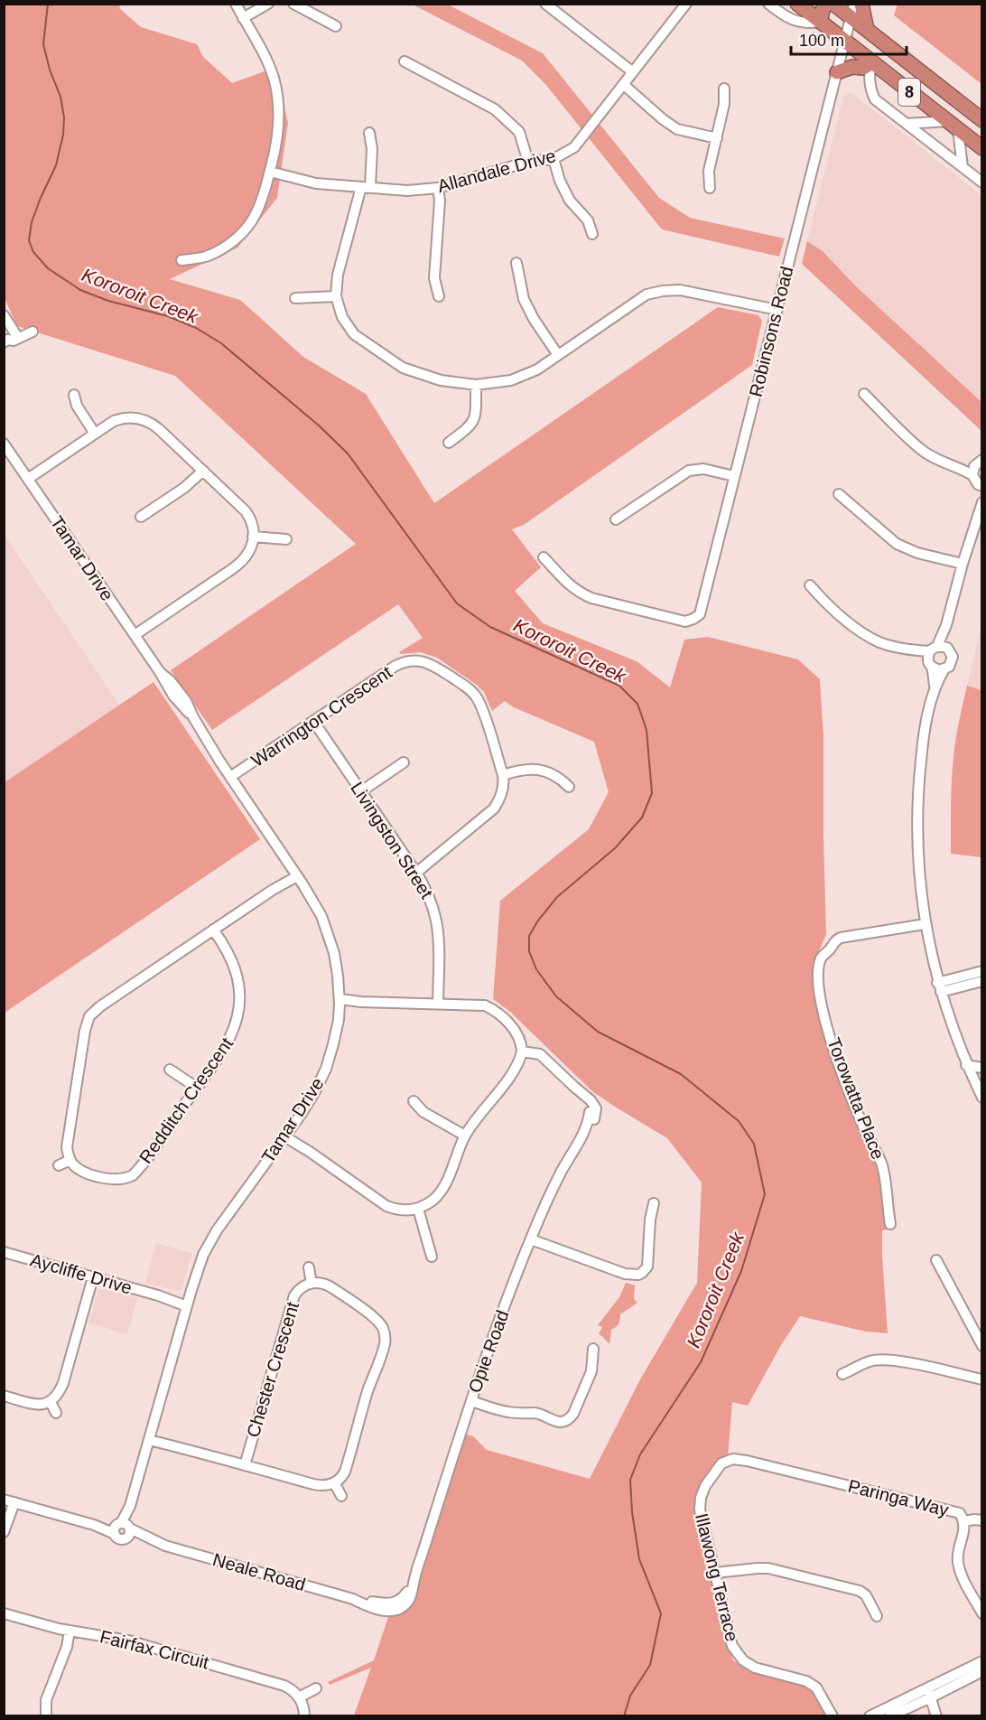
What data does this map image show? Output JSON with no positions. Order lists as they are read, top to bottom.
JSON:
{
  "streets": {
    "highway": ["8"],
    "street": [
      "Allandale Drive",
      "Robinsons Road",
      "Tamar Drive",
      "Warrington Crescent",
      "Livingston Street",
      "Torowatta Place",
      "Redditch Crescent",
      "Aycliffe Drive",
      "Opie Road",
      "Chester Crescent",
      "Paringa Way",
      "Neale Road",
      "Illawong Terrace",
      "Fairfax Circuit"
    ]
  },
  "crossings": [
    ["8", "Robinsons Road"],
    ["Tamar Drive", "Warrington Crescent"],
    ["Tamar Drive", "Aycliffe Drive"],
    ["Tamar Drive", "Neale Road"],
    ["Warrington Crescent", "Livingston Street"],
    ["Opie Road", "Neale Road"],
    ["Paringa Way", "Illawong Terrace"]
  ],
  "water": ["Kororoit Creek"],
  "scale_bar": "100 m"
}
